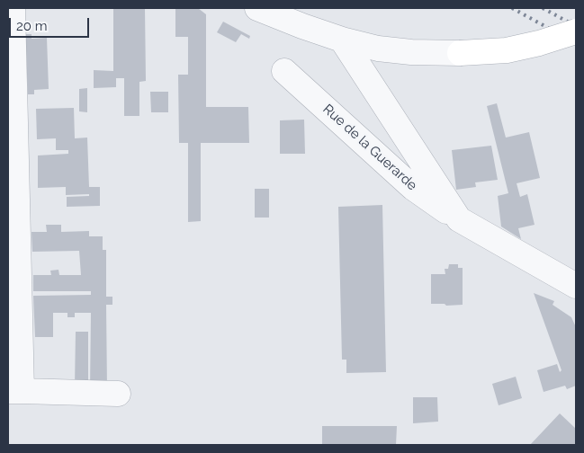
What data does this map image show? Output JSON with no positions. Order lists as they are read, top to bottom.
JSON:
{
  "streets": {
    "street": ["Rue de la Guerarde"]
  },
  "scale_bar": "20 m"
}
